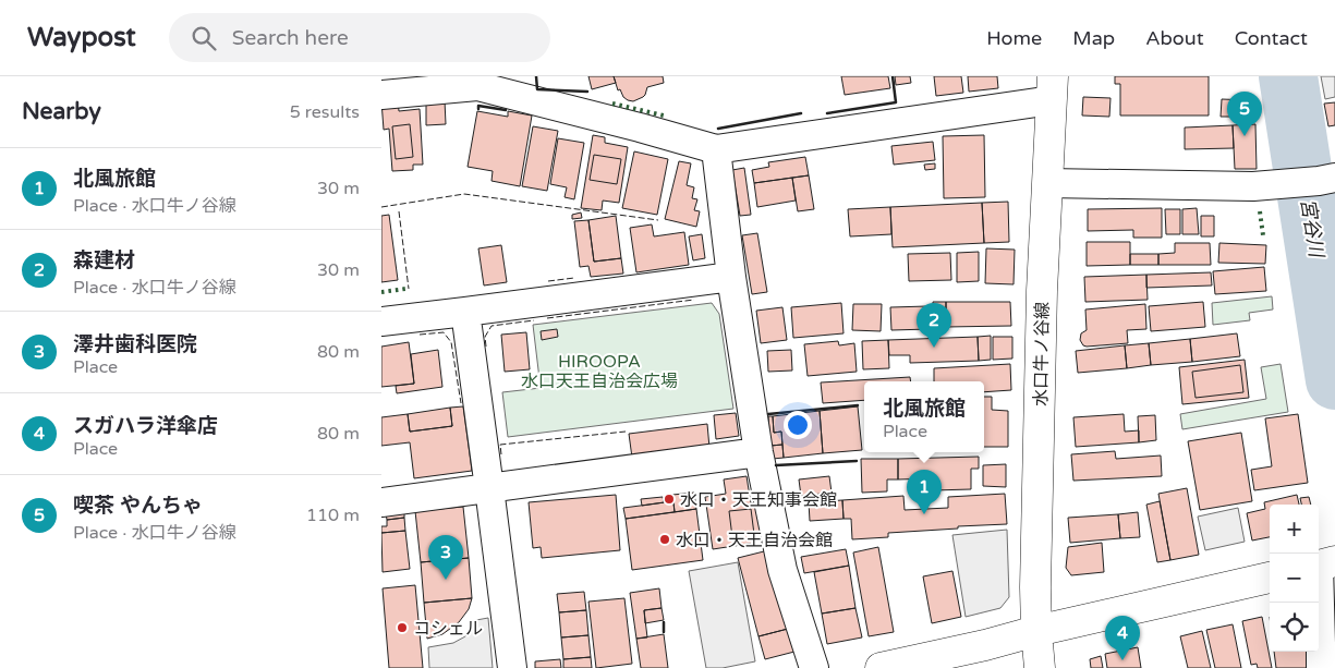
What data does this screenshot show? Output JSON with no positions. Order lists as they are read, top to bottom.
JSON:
{
  "streets": {
    "main road": ["水口牛ノ谷線"]
  },
  "water": ["宮谷川"],
  "parks": ["HIROOPA 水口天王自治会広場"],
  "places": ["水口・天王知事会館", "水口・天王自治会館", "コシェル"],
  "page": {
    "header": "Waypost",
    "search": "Search here",
    "nav": [
      "Home",
      "Map",
      "About",
      "Contact"
    ],
    "heading": ["Nearby", "5 results"],
    "pins": [
      "5",
      "2",
      "1",
      "3",
      "4"
    ],
    "list": [
      {
        "mark": "1",
        "name": "北風旅館",
        "note": "Place · 水口牛ノ谷線",
        "value": "30 m"
      },
      {
        "mark": "2",
        "name": "森建材",
        "note": "Place · 水口牛ノ谷線",
        "value": "30 m"
      },
      {
        "mark": "3",
        "name": "澤井歯科医院",
        "note": "Place",
        "value": "80 m"
      },
      {
        "mark": "4",
        "name": "スガハラ洋傘店",
        "note": "Place",
        "value": "80 m"
      },
      {
        "mark": "5",
        "name": "喫茶 やんちゃ",
        "note": "Place · 水口牛ノ谷線",
        "value": "110 m"
      }
    ],
    "popup": ["北風旅館", "Place"],
    "map_buttons": ["+", "−"]
  }
}
